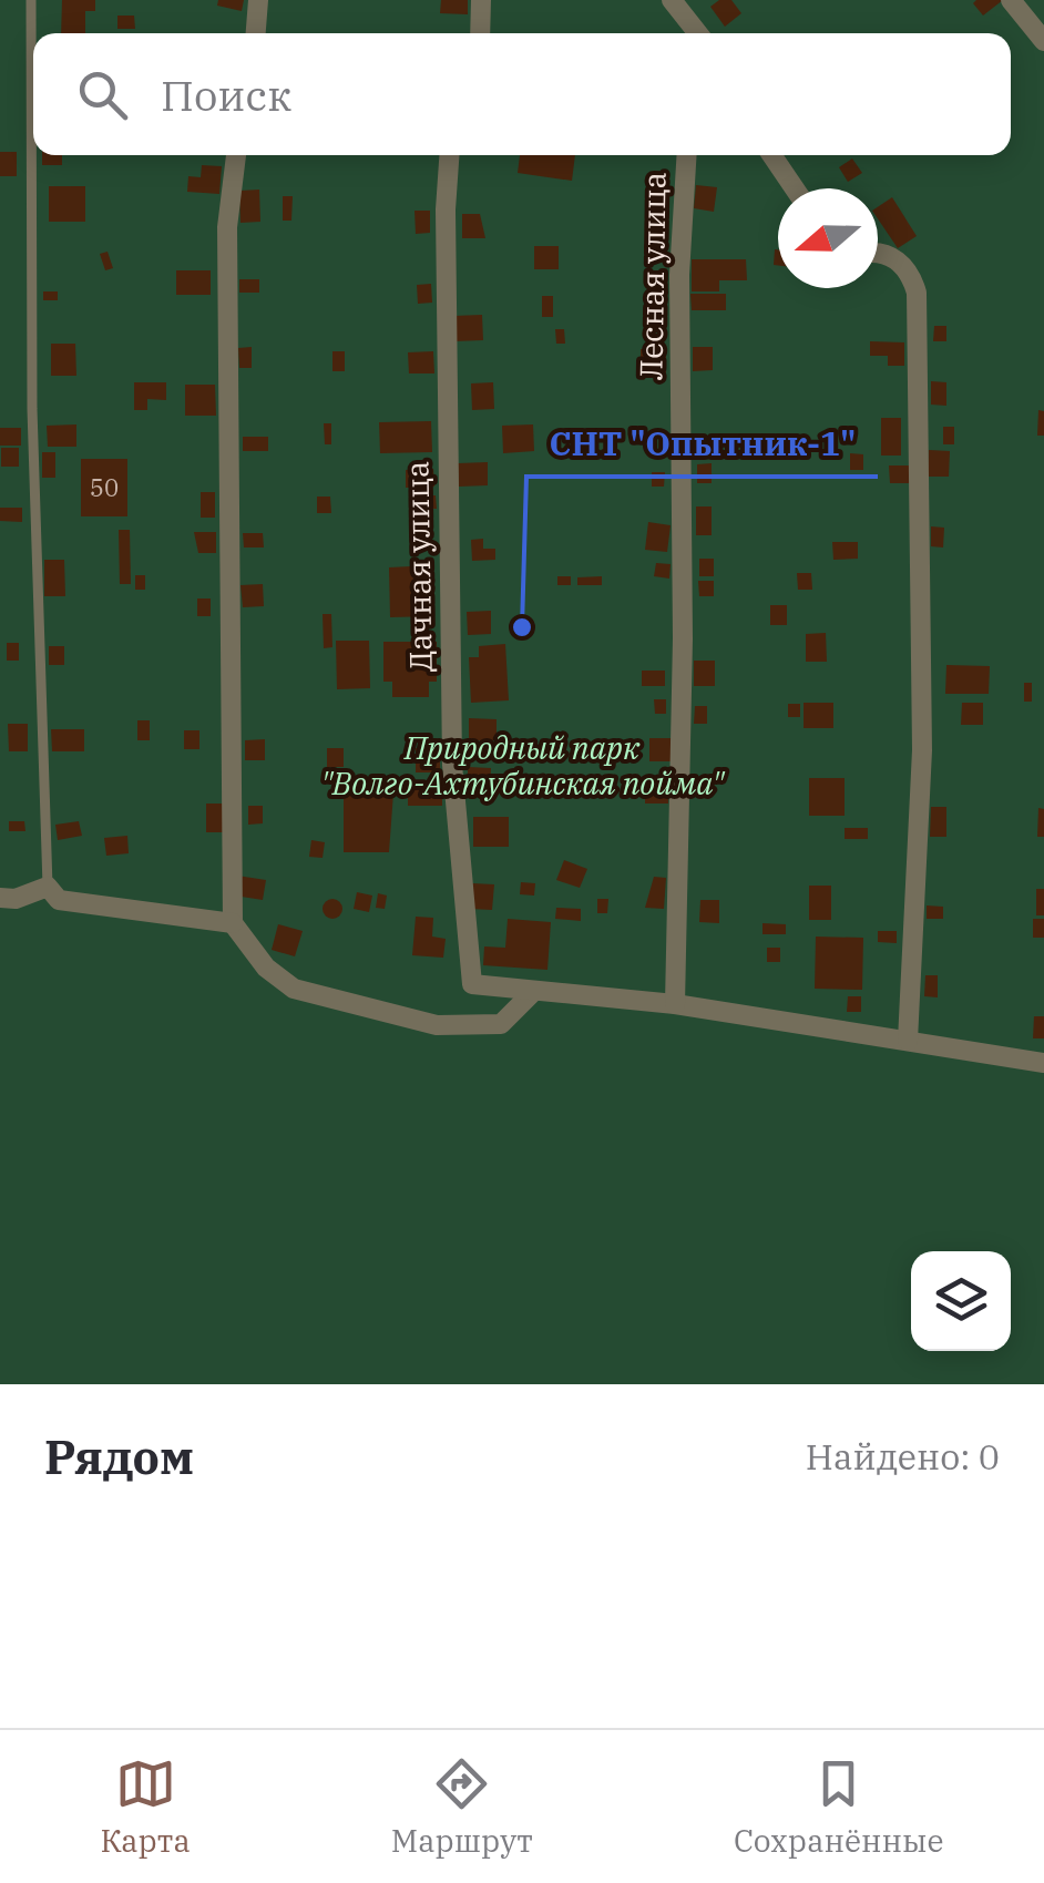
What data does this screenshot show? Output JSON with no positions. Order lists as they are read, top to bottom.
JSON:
{
  "streets": {
    "street": ["Лесная улица", "Дачная улица"]
  },
  "parks": ["Природный парк \"Волго-Ахтубинская пойма\""],
  "places": ["СНТ \"Опытник-1\""],
  "house_numbers": ["50"],
  "north": "left",
  "page": {
    "search": "Поиск",
    "heading": ["Рядом", "Найдено: 0"],
    "nav": ["Карта", "Маршрут", "Сохранённые"]
  }
}
